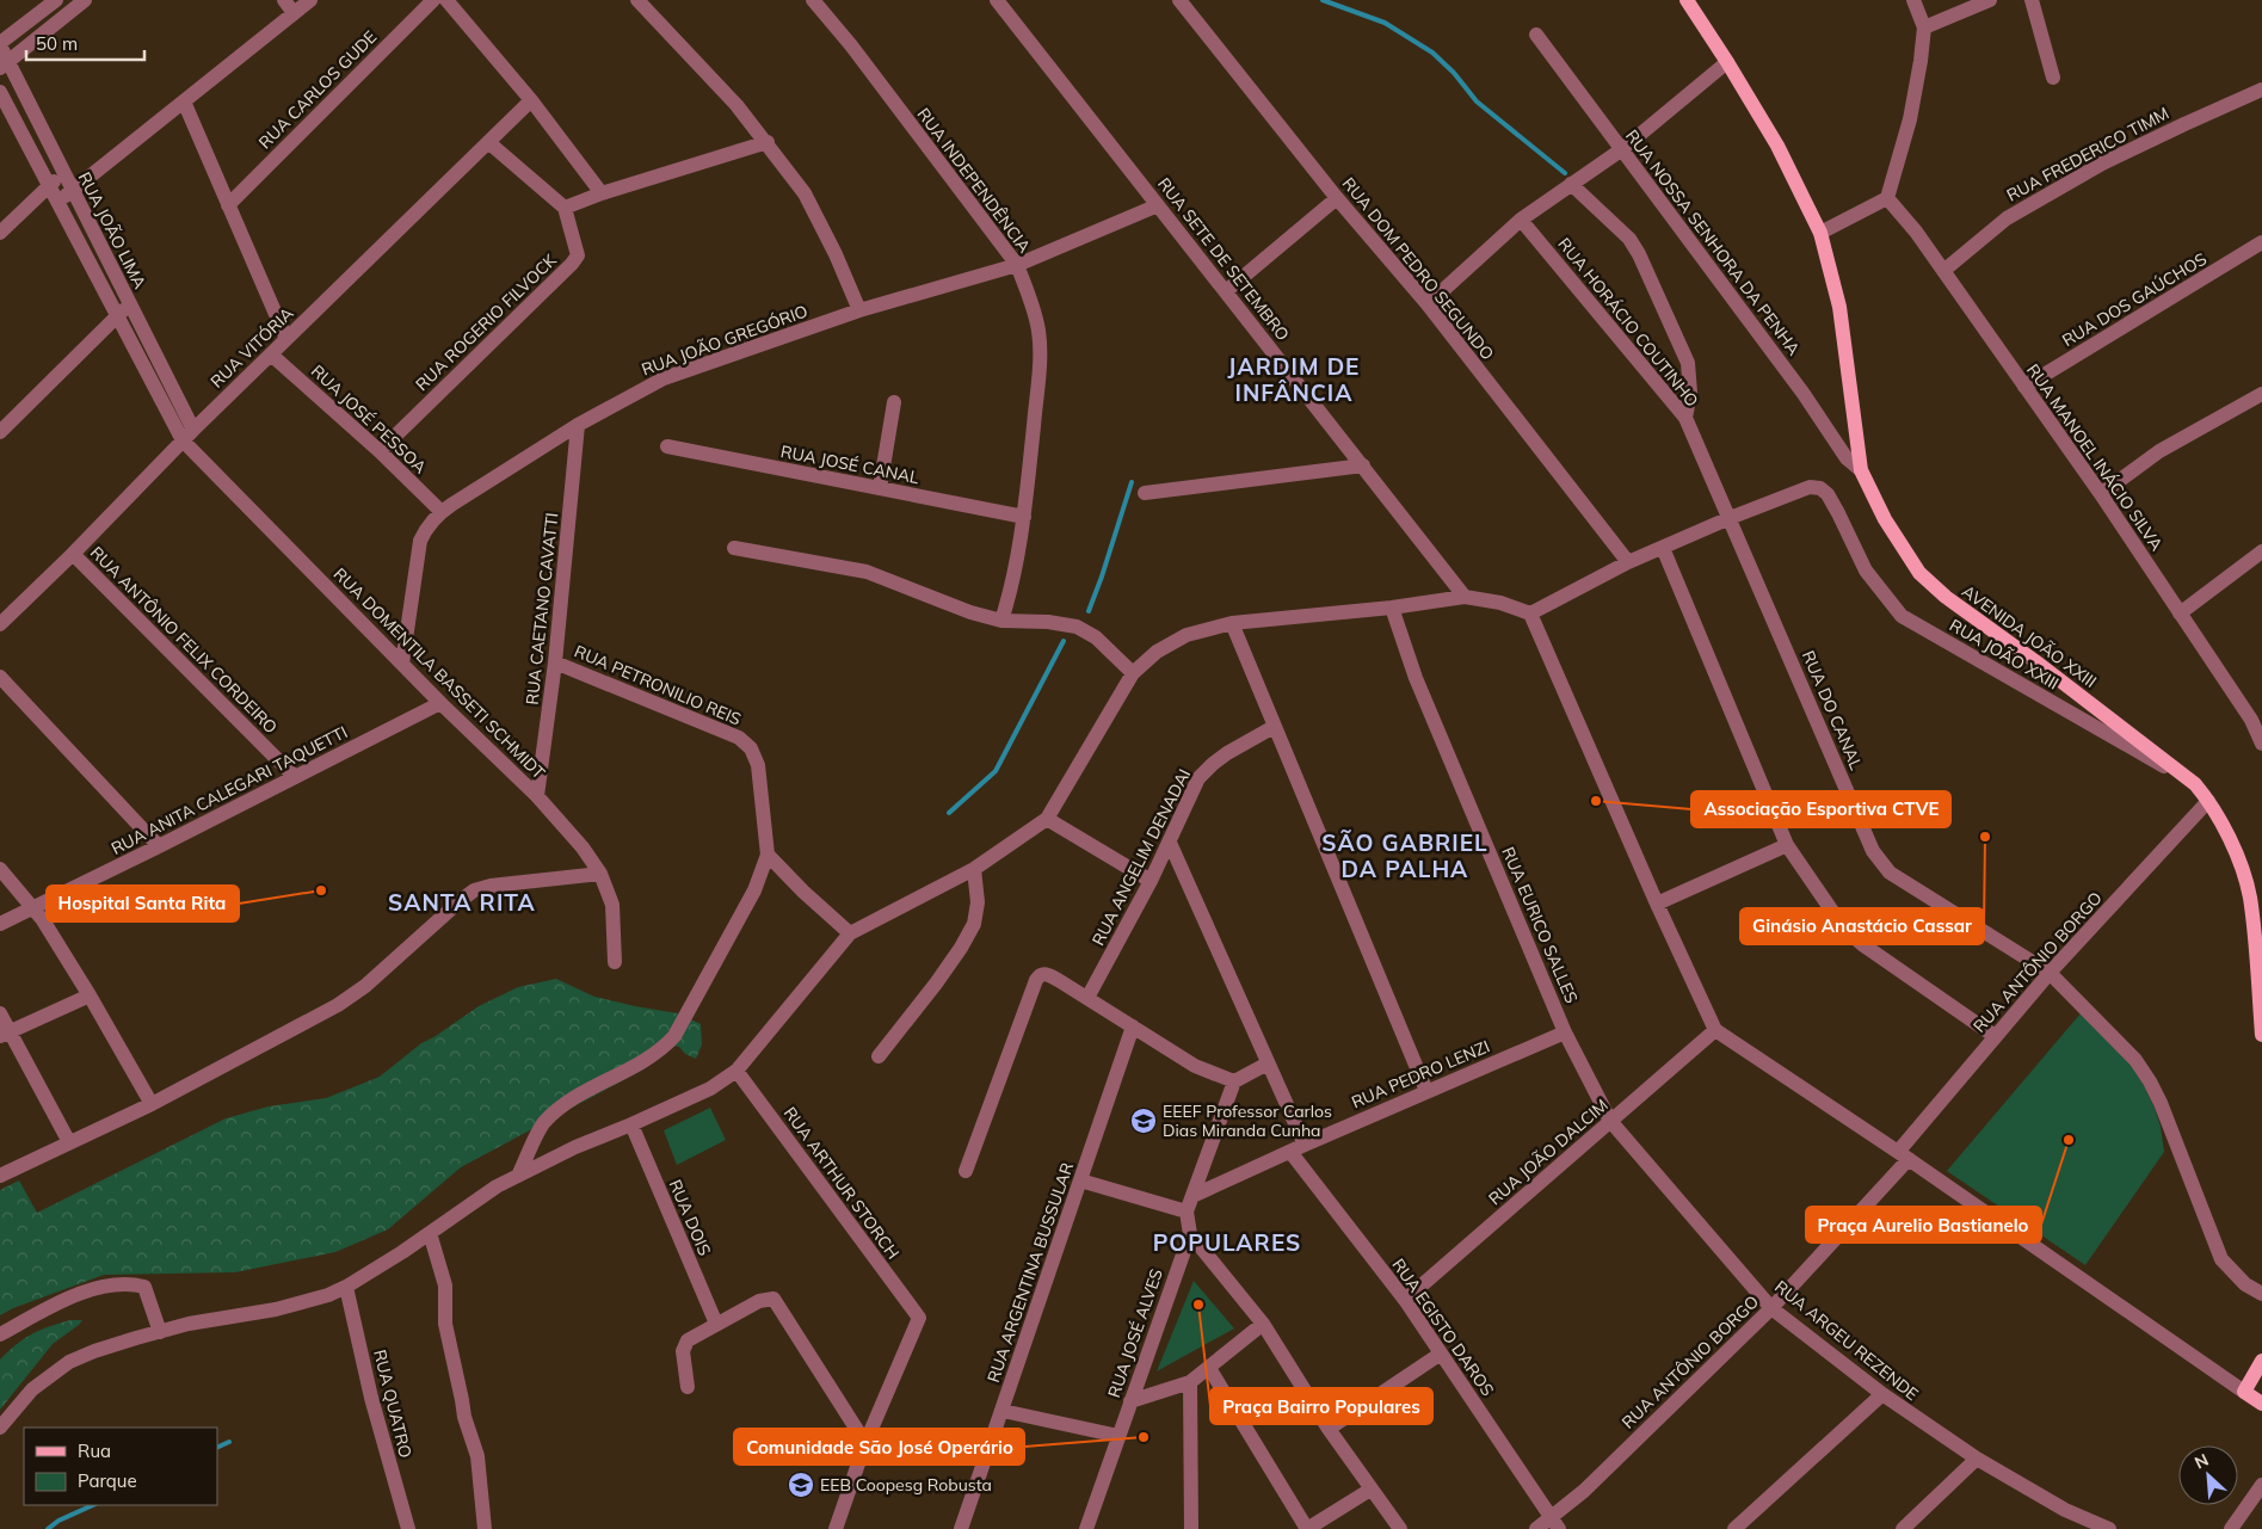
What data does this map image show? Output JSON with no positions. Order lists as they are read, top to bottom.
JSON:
{
  "streets": {
    "main road": ["AVENIDA JOÃO XXIII"],
    "street": [
      "RUA CARLOS GUDE",
      "RUA FREDERICO TIMM",
      "RUA INDEPENDÊNCIA",
      "RUA JOÃO LIMA",
      "RUA NOSSA SENHORA DA PENHA",
      "RUA SETE DE SETEMBRO",
      "RUA DOM PEDRO SEGUNDO",
      "RUA DOS GAÚCHOS",
      "RUA ROGERIO FILVOCK",
      "RUA HORÁCIO COUTINHO",
      "RUA JOÃO GREGÓRIO",
      "RUA VITÓRIA",
      "RUA JOSÉ PESSOA",
      "RUA MANOEL INÁCIO SILVA",
      "RUA JOSÉ CANAL",
      "RUA CAETANO CAVATTI",
      "RUA ANTÔNIO FELIX CORDEIRO",
      "RUA JOÃO XXIII",
      "RUA DOMENTILA BASSETI SCHMIDT",
      "RUA PETRONILIO REIS",
      "RUA DO CANAL",
      "RUA ANITA CALEGARI TAQUETTI",
      "RUA ANGELIM DENADAI",
      "RUA EURICO SALLES",
      "RUA ANTÔNIO BORGO",
      "RUA PEDRO LENZI",
      "RUA JOÃO DALCIM",
      "RUA ARTHUR STORCH",
      "RUA DOIS",
      "RUA ARGENTINA BUSSULAR",
      "RUA EGISTO DAROS",
      "RUA JOSÉ ALVES",
      "RUA ARGEU REZENDE",
      "RUA QUATRO"
    ]
  },
  "crossings": [
    ["RUA FREDERICO TIMM", "RUA MANOEL INÁCIO SILVA"],
    ["RUA INDEPENDÊNCIA", "RUA JOÃO GREGÓRIO"],
    ["RUA INDEPENDÊNCIA", "RUA JOSÉ CANAL"],
    ["RUA JOÃO LIMA", "RUA VITÓRIA"],
    ["RUA NOSSA SENHORA DA PENHA", "AVENIDA JOÃO XXIII"],
    ["RUA SETE DE SETEMBRO", "RUA JOÃO GREGÓRIO"],
    ["RUA DOM PEDRO SEGUNDO", "RUA JOÃO XXIII"],
    ["RUA DOS GAÚCHOS", "RUA MANOEL INÁCIO SILVA"],
    ["RUA ROGERIO FILVOCK", "RUA JOSÉ PESSOA"],
    ["RUA HORÁCIO COUTINHO", "RUA JOÃO XXIII"],
    ["RUA HORÁCIO COUTINHO", "RUA DO CANAL"],
    ["RUA JOÃO GREGÓRIO", "RUA JOSÉ PESSOA"],
    ["RUA JOÃO GREGÓRIO", "RUA CAETANO CAVATTI"],
    ["RUA JOÃO GREGÓRIO", "RUA DOMENTILA BASSETI SCHMIDT"],
    ["RUA VITÓRIA", "RUA JOSÉ PESSOA"],
    ["RUA VITÓRIA", "RUA ANTÔNIO FELIX CORDEIRO"],
    ["RUA VITÓRIA", "RUA DOMENTILA BASSETI SCHMIDT"],
    ["RUA CAETANO CAVATTI", "RUA DOMENTILA BASSETI SCHMIDT"],
    ["RUA CAETANO CAVATTI", "RUA PETRONILIO REIS"],
    ["AVENIDA JOÃO XXIII", "RUA JOÃO XXIII"],
    ["AVENIDA JOÃO XXIII", "RUA ANTÔNIO BORGO"],
    ["RUA ANTÔNIO FELIX CORDEIRO", "RUA ANITA CALEGARI TAQUETTI"],
    ["RUA JOÃO XXIII", "RUA DO CANAL"],
    ["RUA DOMENTILA BASSETI SCHMIDT", "RUA ANITA CALEGARI TAQUETTI"],
    ["RUA DO CANAL", "RUA ANTÔNIO BORGO"],
    ["RUA EURICO SALLES", "RUA PEDRO LENZI"],
    ["RUA EURICO SALLES", "RUA JOÃO DALCIM"],
    ["RUA EURICO SALLES", "RUA ARGEU REZENDE"],
    ["RUA ANTÔNIO BORGO", "RUA EGISTO DAROS"],
    ["RUA ANTÔNIO BORGO", "RUA ARGEU REZENDE"],
    ["RUA PEDRO LENZI", "RUA EGISTO DAROS"],
    ["RUA JOÃO DALCIM", "RUA EGISTO DAROS"],
    ["RUA JOÃO DALCIM", "RUA ARGEU REZENDE"]
  ],
  "districts": [
    "JARDIM DE INFÂNCIA",
    "SÃO GABRIEL DA PALHA",
    "SANTA RITA",
    "POPULARES"
  ],
  "places": {
    "other": [
      "Associação Esportiva CTVE",
      "Ginásio Anastácio Cassar",
      "Hospital Santa Rita",
      "Praça Aurelio Bastianelo",
      "Praça Bairro Populares",
      "Comunidade São José Operário"
    ],
    "school or university": ["EEEF Professor Carlos Dias Miranda Cunha", "EEB Coopesg Robusta"]
  },
  "legend": ["Rua", "Parque"],
  "scale_bar": "50 m",
  "north": "top left"
}
